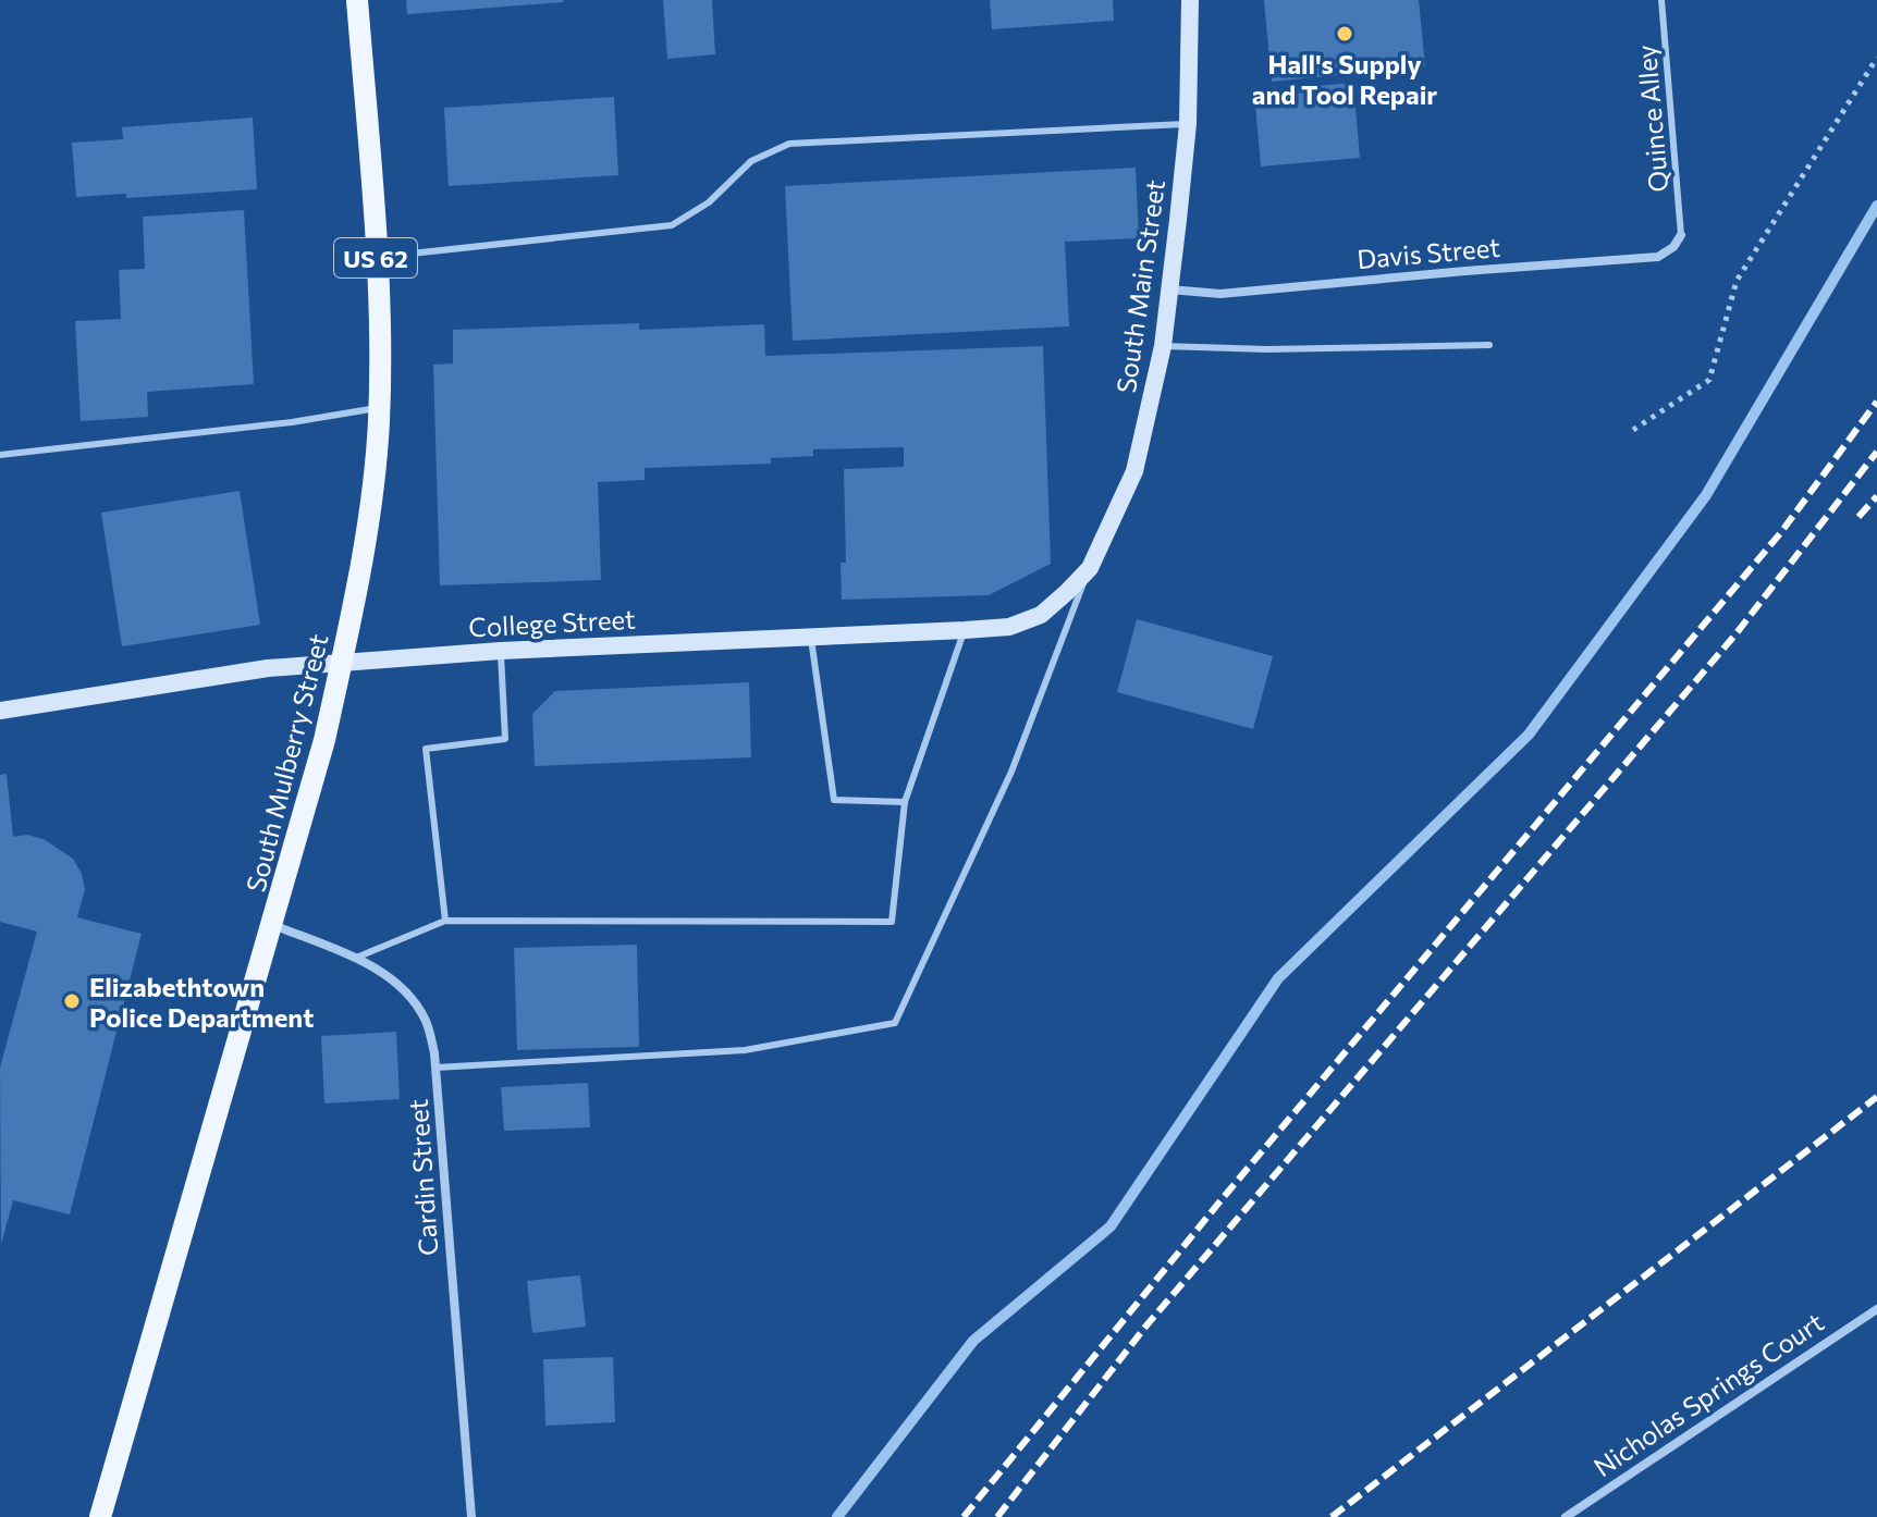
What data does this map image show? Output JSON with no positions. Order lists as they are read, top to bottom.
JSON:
{
  "streets": {
    "main road": ["US 62", "South Mulberry Street"],
    "street": [
      "Davis Street",
      "South Main Street",
      "College Street",
      "Cardin Street",
      "Nicholas Springs Court"
    ],
    "lane": ["Quince Alley"]
  },
  "crossings": [
    ["Quince Alley", "Davis Street"],
    ["Davis Street", "South Main Street"],
    ["South Main Street", "College Street"],
    ["College Street", "South Mulberry Street"],
    ["South Mulberry Street", "Cardin Street"]
  ],
  "places": ["Hall's Supply and Tool Repair", "Elizabethtown Police Department"]
}
